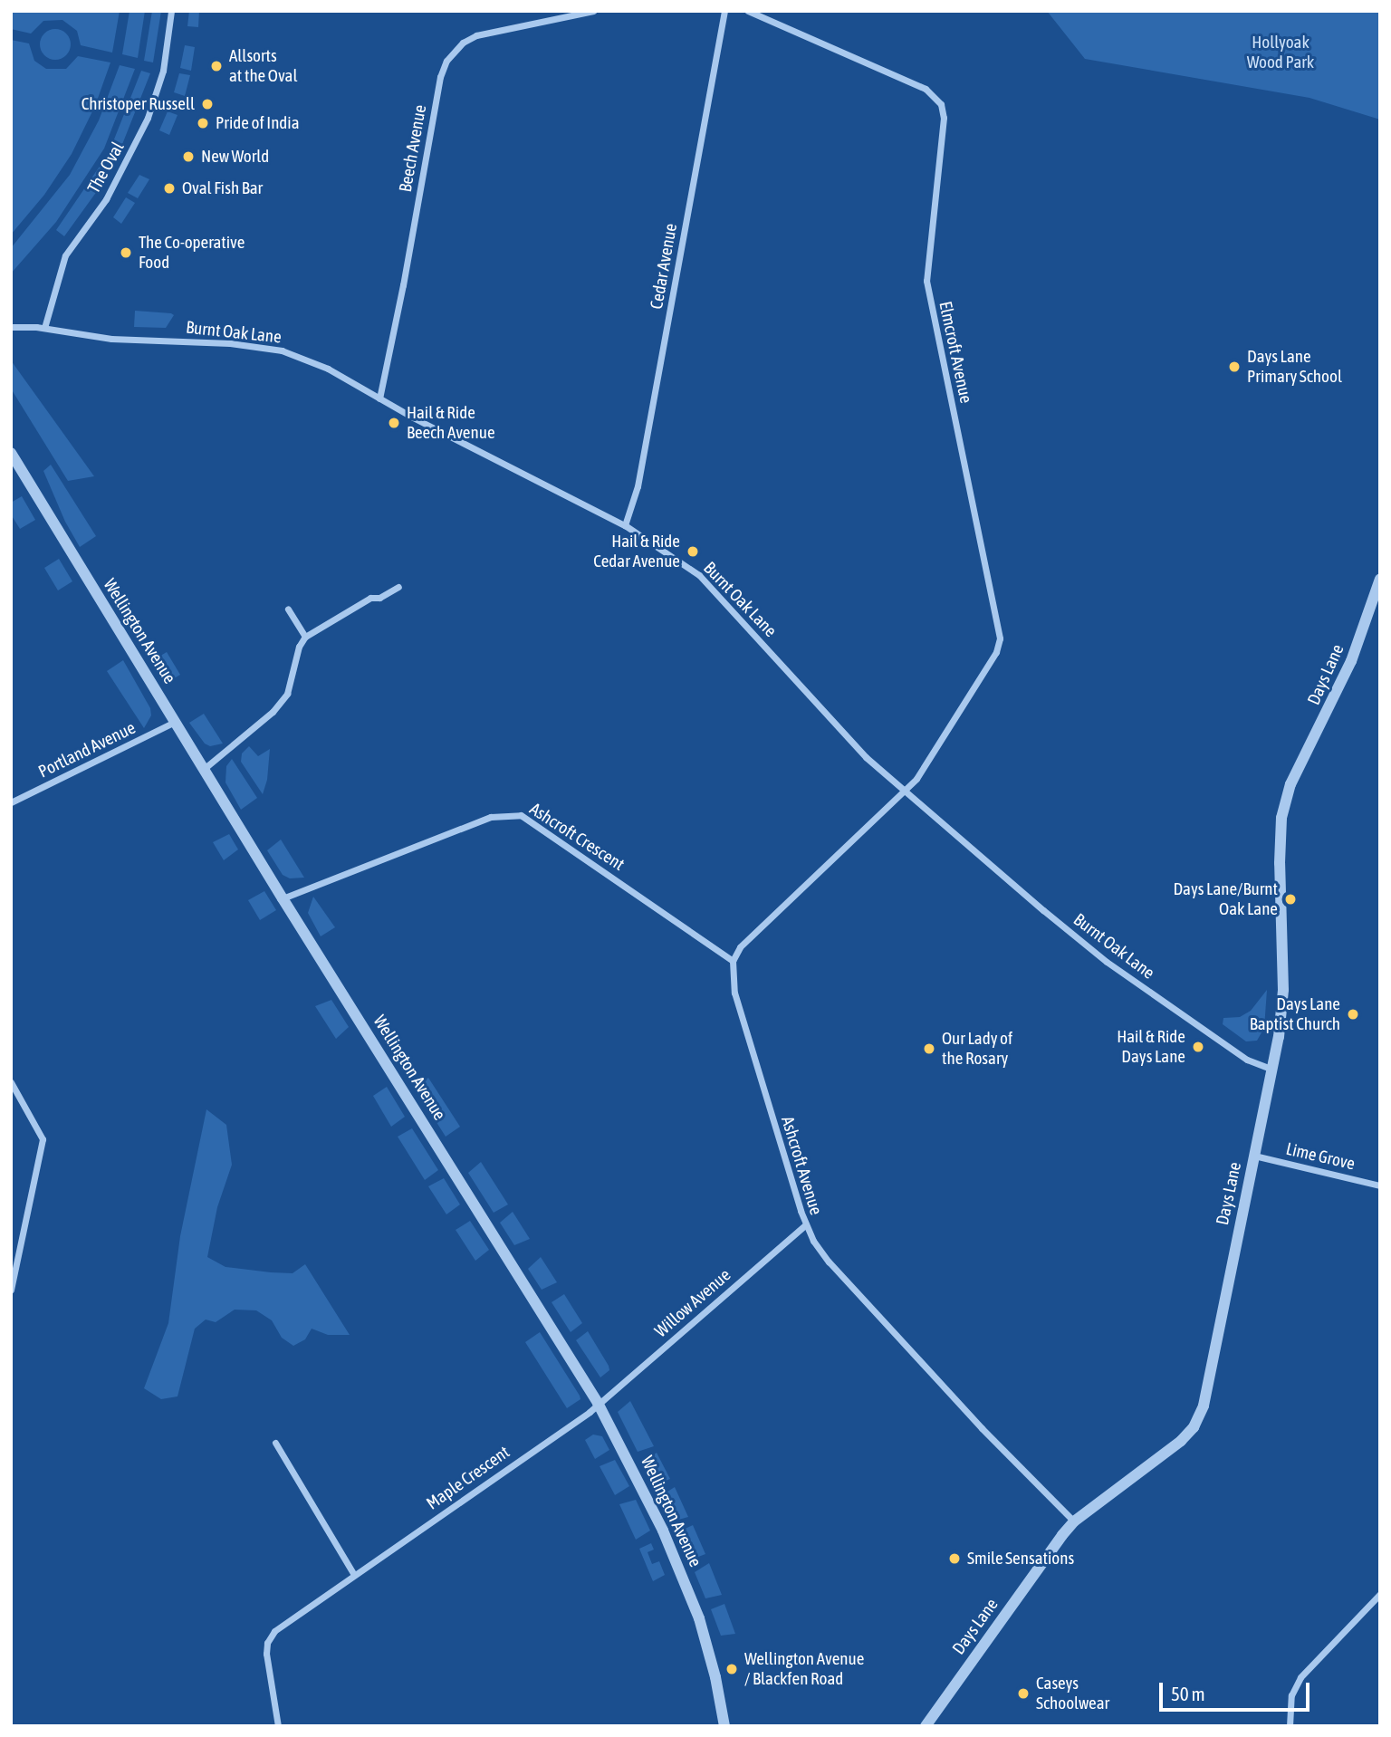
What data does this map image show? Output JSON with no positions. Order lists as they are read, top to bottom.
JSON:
{
  "streets": {
    "street": [
      "Beech Avenue",
      "The Oval",
      "Cedar Avenue",
      "Burnt Oak Lane",
      "Elmcroft Avenue",
      "Wellington Avenue",
      "Days Lane",
      "Portland Avenue",
      "Ashcroft Crescent",
      "Lime Grove",
      "Ashcroft Avenue",
      "Willow Avenue",
      "Maple Crescent"
    ]
  },
  "crossings": [
    ["Beech Avenue", "Burnt Oak Lane"],
    ["The Oval", "Burnt Oak Lane"],
    ["Cedar Avenue", "Burnt Oak Lane"],
    ["Burnt Oak Lane", "Elmcroft Avenue"],
    ["Burnt Oak Lane", "Days Lane"],
    ["Wellington Avenue", "Portland Avenue"],
    ["Wellington Avenue", "Ashcroft Crescent"],
    ["Wellington Avenue", "Willow Avenue"],
    ["Wellington Avenue", "Maple Crescent"],
    ["Days Lane", "Lime Grove"],
    ["Days Lane", "Ashcroft Avenue"],
    ["Ashcroft Crescent", "Ashcroft Avenue"],
    ["Ashcroft Avenue", "Willow Avenue"],
    ["Willow Avenue", "Maple Crescent"]
  ],
  "parks": ["Hollyoak Wood Park"],
  "places": [
    "Allsorts at the Oval",
    "Christoper Russell",
    "Pride of India",
    "New World",
    "Oval Fish Bar",
    "The Co-operative Food",
    "Days Lane Primary School",
    "Hail & Ride Beech Avenue",
    "Hail & Ride Cedar Avenue",
    "Days Lane/Burnt Oak Lane",
    "Days Lane Baptist Church",
    "Hail & Ride Days Lane",
    "Our Lady of the Rosary",
    "Smile Sensations",
    "Wellington Avenue / Blackfen Road",
    "Caseys Schoolwear"
  ],
  "scale_bar": "50 m"
}
